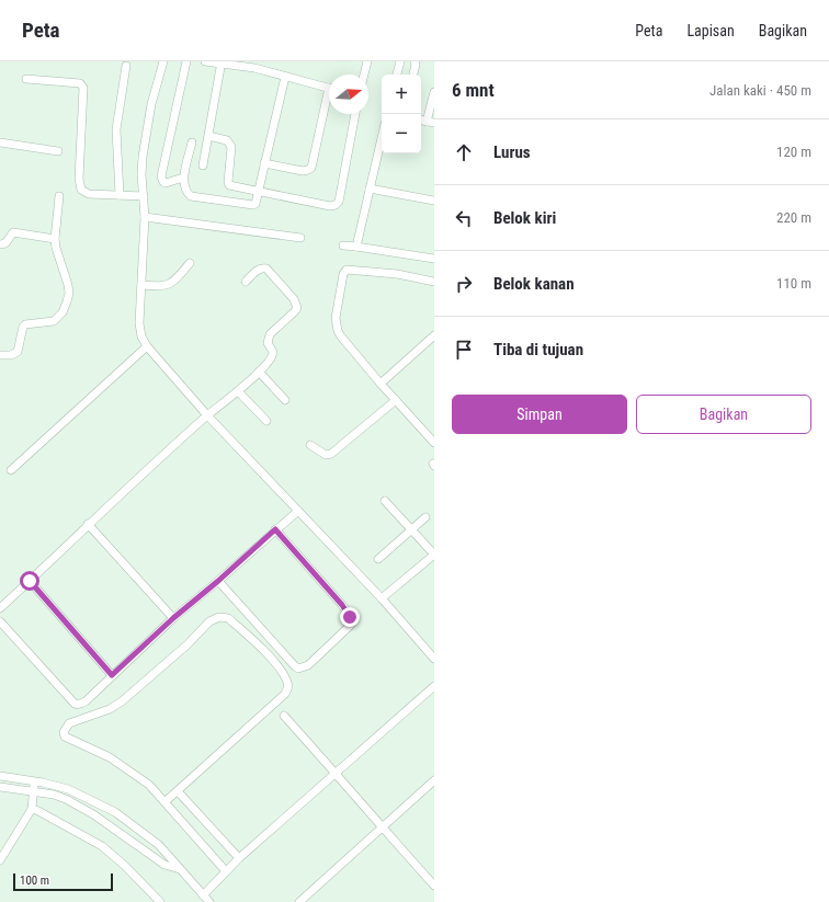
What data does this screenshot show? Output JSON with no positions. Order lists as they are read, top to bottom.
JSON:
{
  "scale_bar": "100 m",
  "north": "right",
  "page": {
    "header": "Peta",
    "nav": ["Peta", "Lapisan", "Bagikan"],
    "heading": ["6 mnt", "Jalan kaki · 450 m"],
    "map_buttons": ["+", "−"],
    "list": [
      ["Lurus", "120 m"],
      ["Belok kiri", "220 m"],
      ["Belok kanan", "110 m"],
      "Tiba di tujuan"
    ],
    "buttons": ["Simpan", "Bagikan"],
    "scale": "100 m"
  }
}
